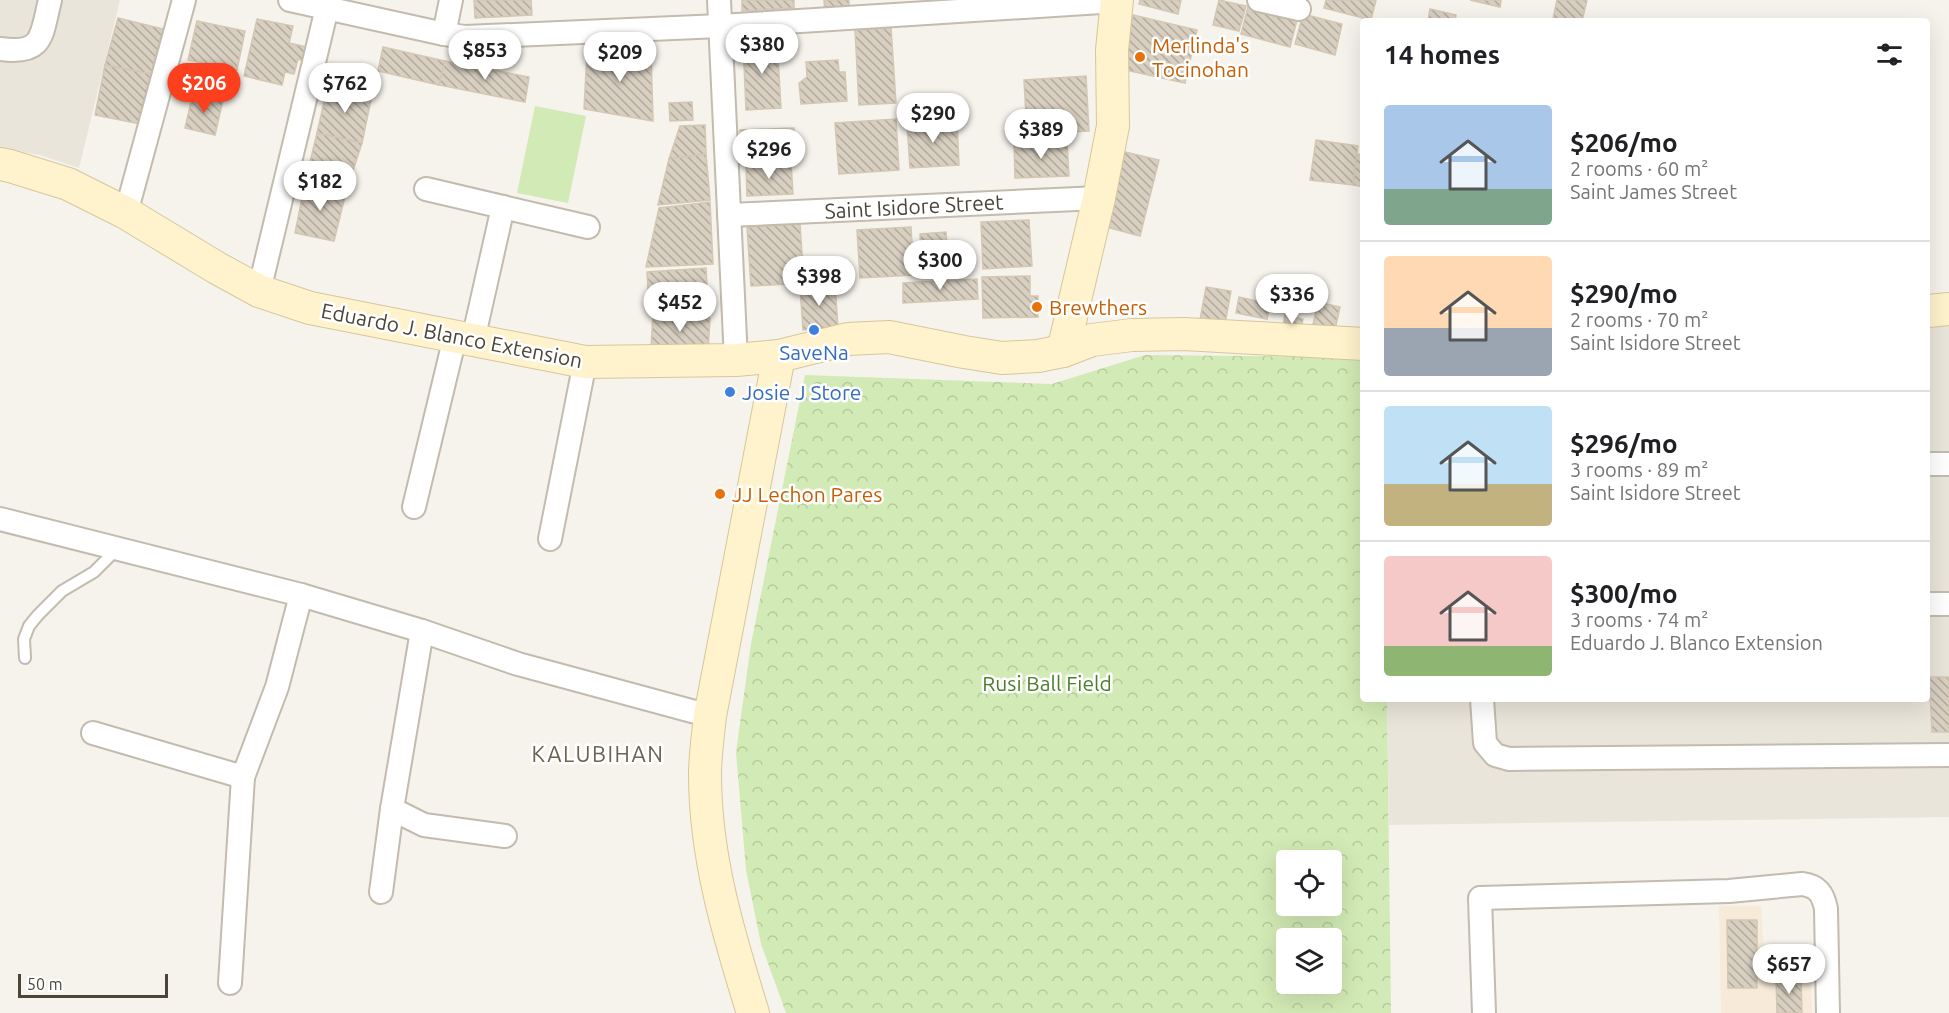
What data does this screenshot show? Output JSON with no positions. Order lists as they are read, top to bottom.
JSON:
{
  "streets": {
    "main road": ["Eduardo J. Blanco Extension"],
    "street": ["Saint Isidore Street"]
  },
  "districts": ["KALUBIHAN"],
  "parks": ["Rusi Ball Field"],
  "places": [
    "Merlinda's Tocinohan",
    "Brewthers",
    "SaveNa",
    "Josie J Store",
    "JJ Lechon Pares"
  ],
  "scale_bar": "50 m",
  "page": {
    "heading": "14 homes",
    "price": [
      "$380",
      "$853",
      "$209",
      "$206",
      "$762",
      "$290",
      "$389",
      "$296",
      "$182",
      "$300",
      "$398",
      "$336",
      "$452",
      "$657"
    ],
    "list": [
      {
        "name": "$206/mo",
        "note": "2 rooms · 60 m² · Saint James Street"
      },
      {
        "name": "$290/mo",
        "note": "2 rooms · 70 m² · Saint Isidore Street"
      },
      {
        "name": "$296/mo",
        "note": "3 rooms · 89 m² · Saint Isidore Street"
      },
      {
        "name": "$300/mo",
        "note": "3 rooms · 74 m² · Eduardo J. Blanco Extension"
      }
    ],
    "scale": "50 m"
  }
}
